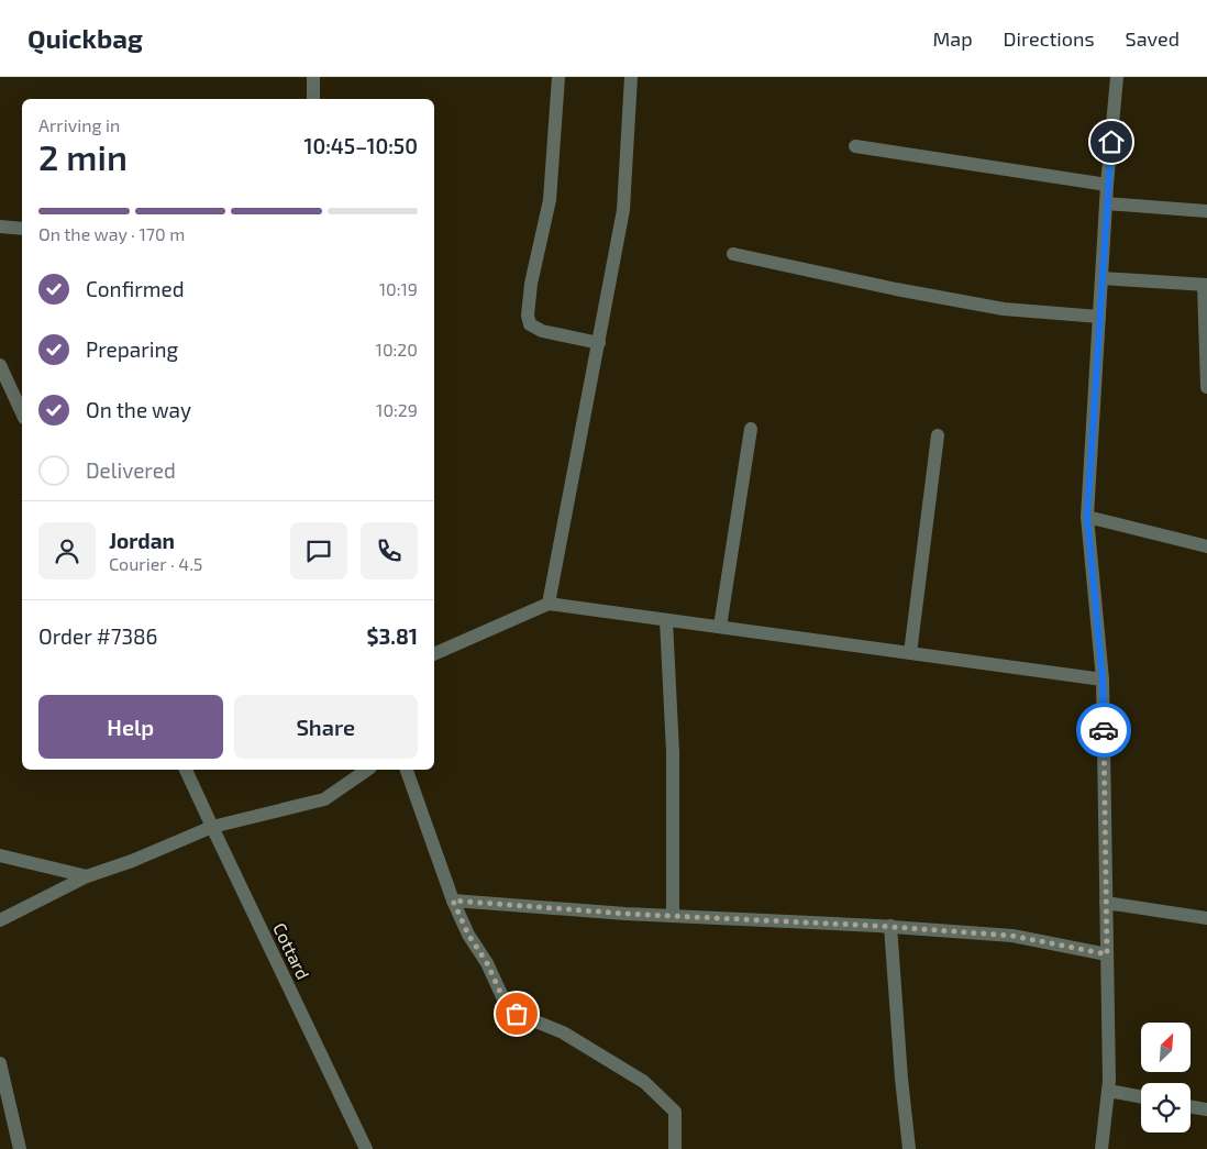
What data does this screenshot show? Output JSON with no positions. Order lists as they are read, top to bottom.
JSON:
{
  "streets": {
    "street": ["Cottard"]
  },
  "north": "top right",
  "page": {
    "header": "Quickbag",
    "nav": ["Map", "Directions", "Saved"],
    "heading": ["2 min", "Arriving in", "10:45–10:50"],
    "panel": [
      "Jordan",
      "Courier · 4.5",
      "Order #7386",
      "$3.81"
    ],
    "bar": "On the way · 170 m",
    "list": [
      ["Confirmed", "10:19"],
      ["Preparing", "10:20"],
      ["On the way", "10:29"],
      "Delivered"
    ],
    "buttons": ["Help", "Share"]
  }
}
